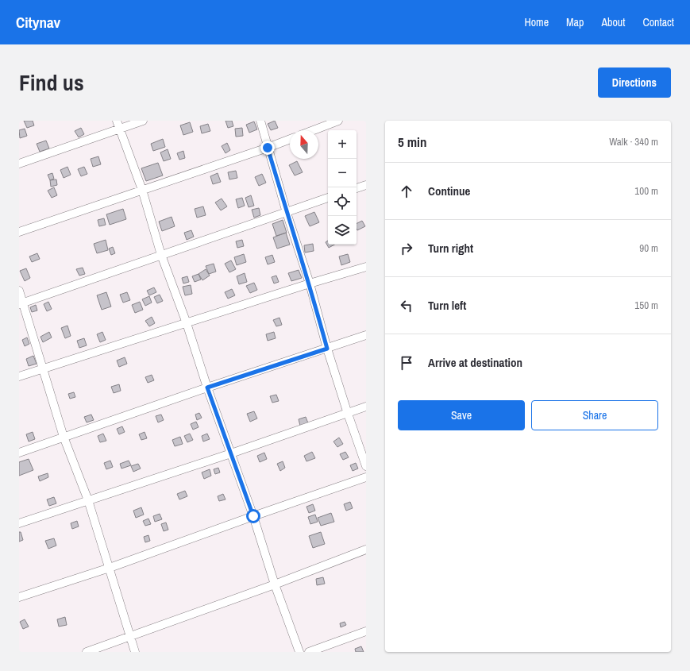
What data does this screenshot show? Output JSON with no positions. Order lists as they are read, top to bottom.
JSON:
{
  "north": "top",
  "page": {
    "header": "Citynav",
    "nav": [
      "Home",
      "Map",
      "About",
      "Contact"
    ],
    "title": "Find us",
    "buttons": [
      "Directions",
      ["Save", "Share"]
    ],
    "heading": ["5 min", "Walk · 340 m"],
    "map_buttons": ["+", "−"],
    "list": [
      ["Continue", "100 m"],
      ["Turn right", "90 m"],
      ["Turn left", "150 m"],
      "Arrive at destination"
    ]
  }
}
